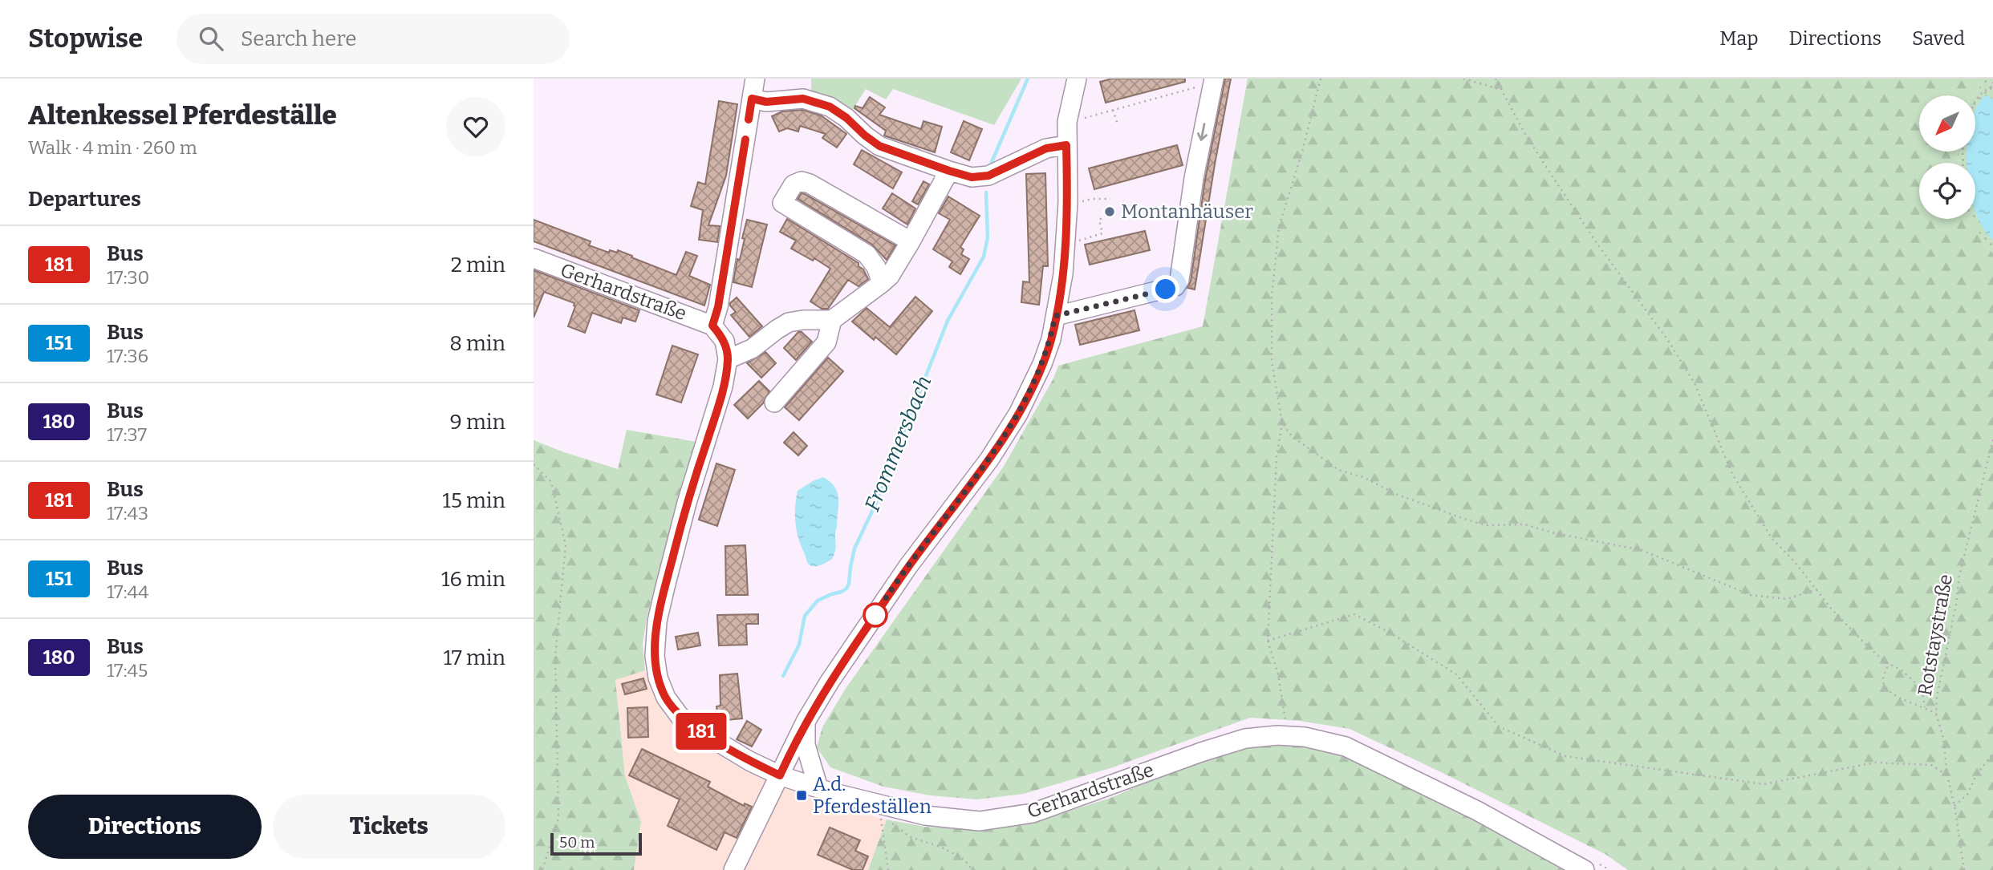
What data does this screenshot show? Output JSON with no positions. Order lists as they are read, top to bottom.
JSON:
{
  "streets": {
    "street": ["Gerhardstraße"],
    "path": ["Rotstaystraße"]
  },
  "water": ["Frommersbach"],
  "places": {
    "other": ["Montanhäuser"],
    "transit": ["A.d. Pferdeställen"]
  },
  "lines": ["bus line 181"],
  "scale_bar": "50 m",
  "north": "bottom left",
  "page": {
    "header": "Stopwise",
    "search": "Search here",
    "nav": ["Map", "Directions", "Saved"],
    "heading": [
      ["Altenkessel Pferdeställe", "Walk · 4 min · 260 m"],
      "Departures"
    ],
    "on_map": "181",
    "list": [
      {
        "mark": "181",
        "name": "Bus",
        "note": "17:30",
        "value": "2 min"
      },
      {
        "mark": "151",
        "name": "Bus",
        "note": "17:36",
        "value": "8 min"
      },
      {
        "mark": "180",
        "name": "Bus",
        "note": "17:37",
        "value": "9 min"
      },
      {
        "mark": "181",
        "name": "Bus",
        "note": "17:43",
        "value": "15 min"
      },
      {
        "mark": "151",
        "name": "Bus",
        "note": "17:44",
        "value": "16 min"
      },
      {
        "mark": "180",
        "name": "Bus",
        "note": "17:45",
        "value": "17 min"
      }
    ],
    "buttons": ["Directions", "Tickets"],
    "scale": "50 m"
  }
}
